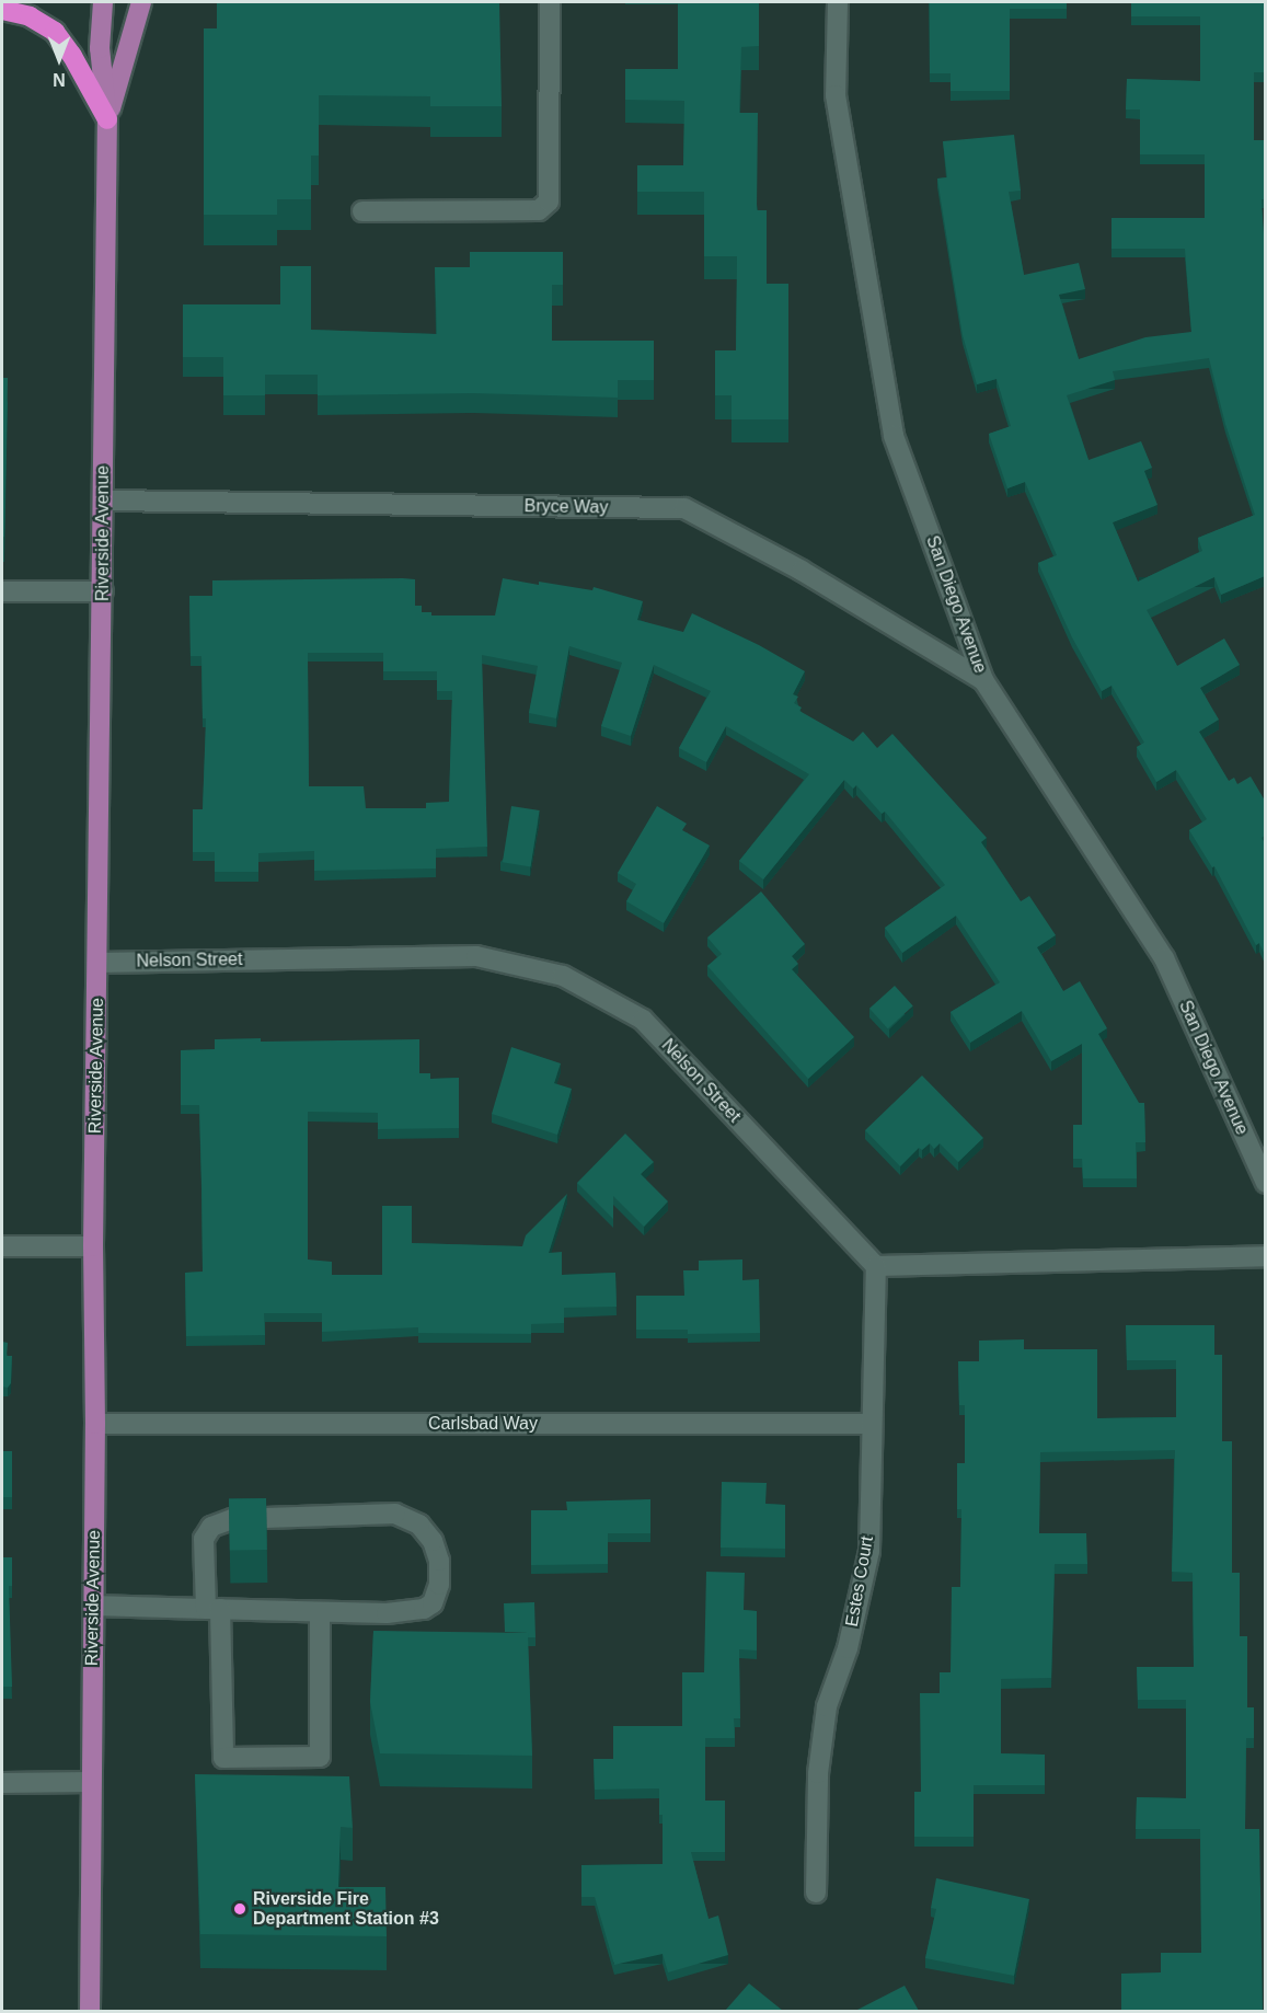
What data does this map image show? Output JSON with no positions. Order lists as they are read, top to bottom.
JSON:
{
  "streets": {
    "main road": ["Riverside Avenue"],
    "street": [
      "Bryce Way",
      "San Diego Avenue",
      "Nelson Street",
      "Carlsbad Way",
      "Estes Court"
    ]
  },
  "crossings": [
    ["Bryce Way", "Riverside Avenue"],
    ["Bryce Way", "San Diego Avenue"],
    ["Riverside Avenue", "Nelson Street"],
    ["Riverside Avenue", "Carlsbad Way"],
    ["Nelson Street", "Estes Court"],
    ["Carlsbad Way", "Estes Court"]
  ],
  "places": ["Riverside Fire Department Station #3"],
  "north": "bottom"
}
